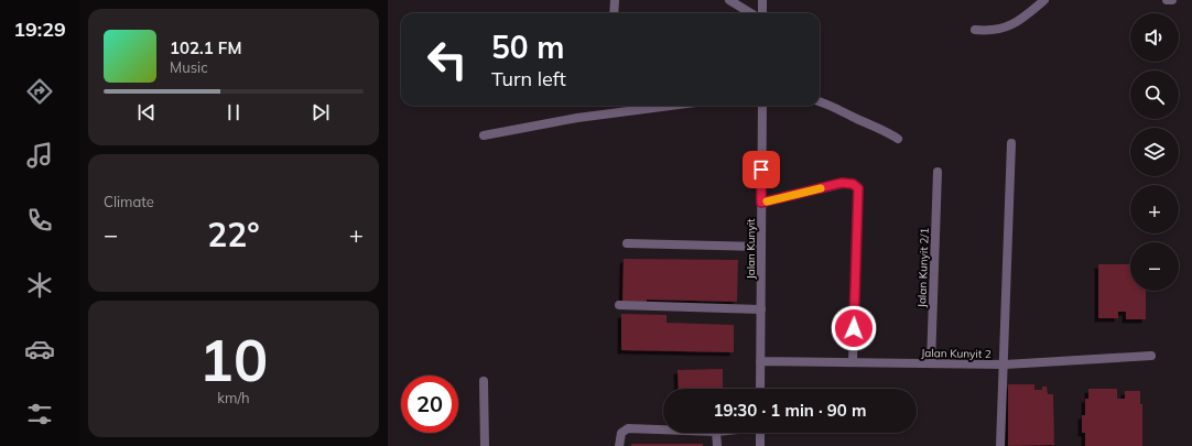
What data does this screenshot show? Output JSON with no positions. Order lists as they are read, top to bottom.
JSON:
{
  "streets": {
    "street": ["Jalan Kunyit", "Jalan Kunyit 2/1", "Jalan Kunyit 2"]
  },
  "crossings": [
    ["Jalan Kunyit", "Jalan Kunyit 2"],
    ["Jalan Kunyit 2/1", "Jalan Kunyit 2"]
  ],
  "page": {
    "tabs": "19:29",
    "map_buttons": ["+", "−"],
    "turn": ["50 m", "Turn left"],
    "song": ["102.1 FM", "Music"],
    "tile": [
      "Climate",
      ["10", "km/h"]
    ],
    "heat": ["−", "22°", "+"],
    "limit": "20",
    "trip": "19:30 · 1 min · 90 m"
  }
}
